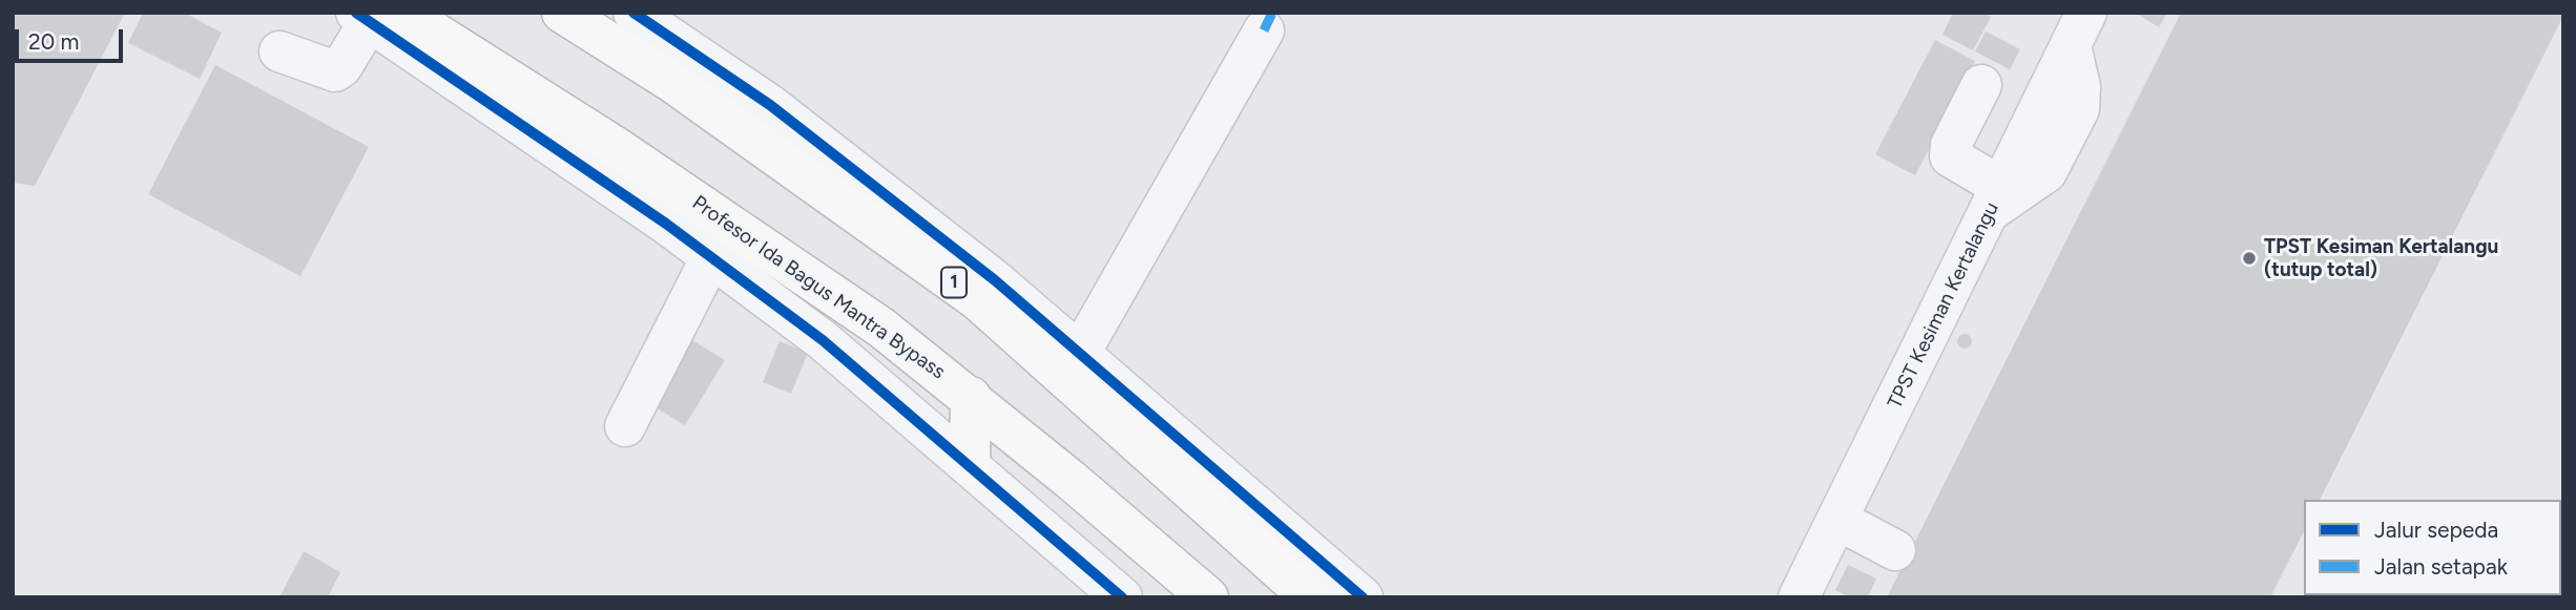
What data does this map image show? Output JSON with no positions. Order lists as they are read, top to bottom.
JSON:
{
  "streets": {
    "highway": ["1", "Profesor Ida Bagus Mantra Bypass"],
    "street": ["TPST Kesiman Kertalangu"]
  },
  "places": ["TPST Kesiman Kertalangu (tutup total)"],
  "legend": ["Jalur sepeda", "Jalan setapak"],
  "scale_bar": "20 m"
}
